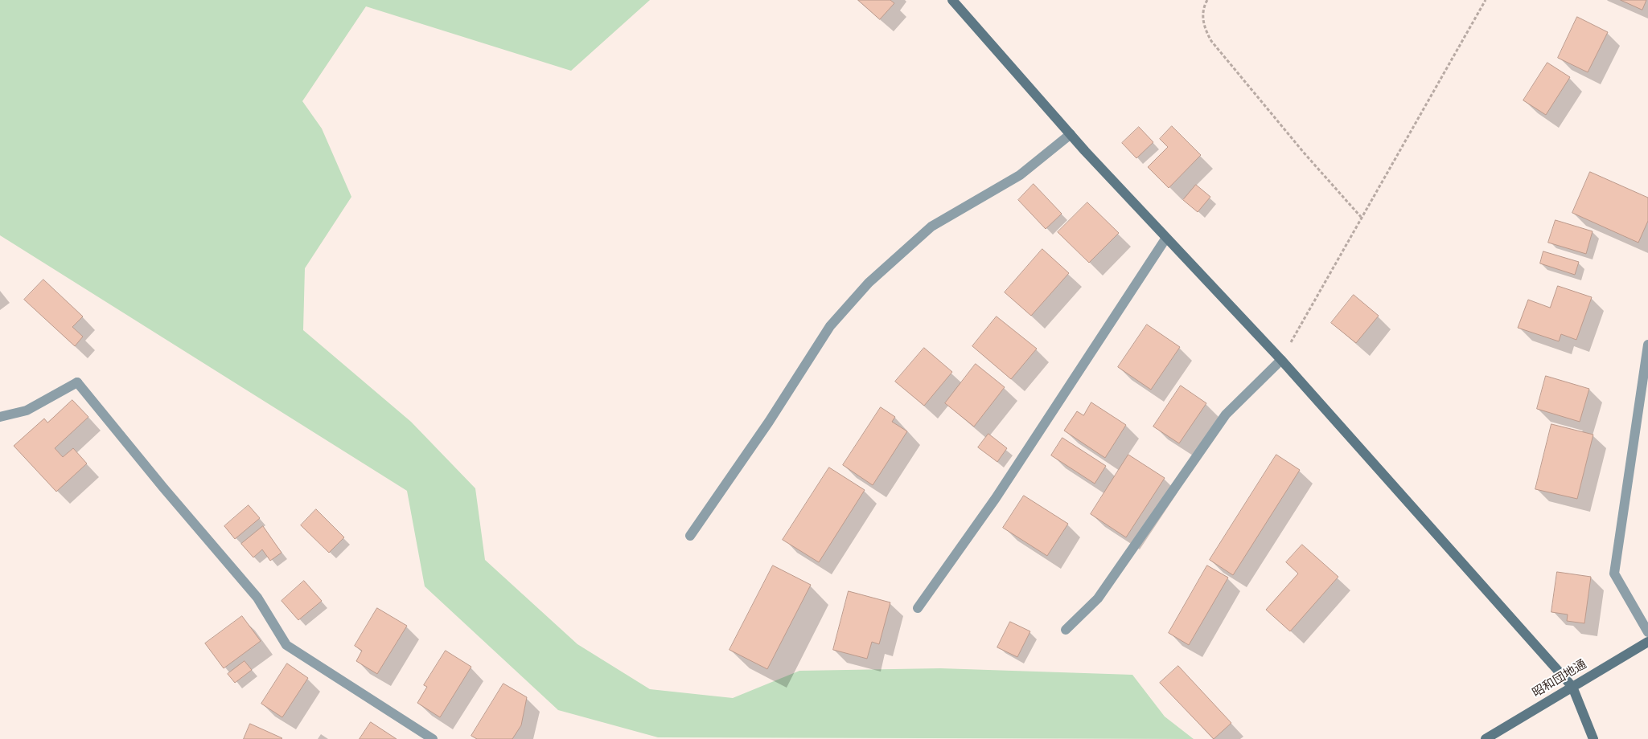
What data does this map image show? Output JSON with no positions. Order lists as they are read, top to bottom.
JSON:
{
  "streets": {
    "street": ["昭和団地通"]
  }
}
